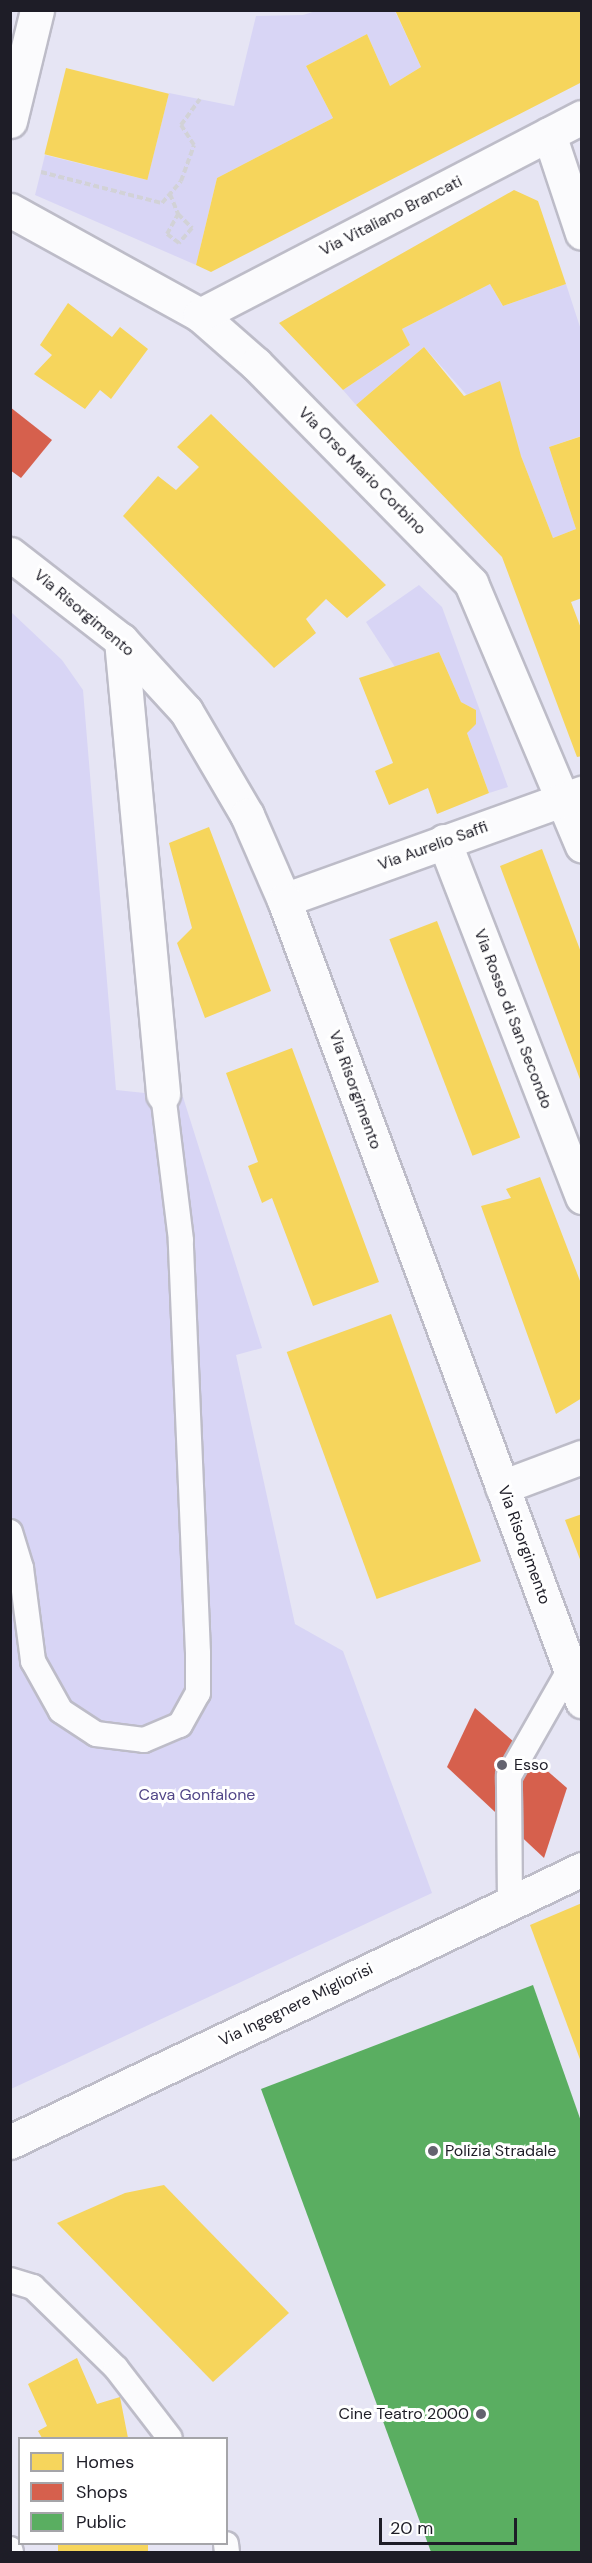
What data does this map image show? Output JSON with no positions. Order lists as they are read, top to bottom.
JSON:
{
  "streets": {
    "street": [
      "Via Vitaliano Brancati",
      "Via Orso Mario Corbino",
      "Via Risorgimento",
      "Via Aurelio Saffi",
      "Via Rosso di San Secondo",
      "Via Ingegnere Migliorisi"
    ]
  },
  "crossings": [
    ["Via Vitaliano Brancati", "Via Orso Mario Corbino"],
    ["Via Orso Mario Corbino", "Via Aurelio Saffi"],
    ["Via Risorgimento", "Via Aurelio Saffi"],
    ["Via Aurelio Saffi", "Via Rosso di San Secondo"]
  ],
  "parks": ["Cava Gonfalone"],
  "places": ["Esso", "Polizia Stradale", "Cine Teatro 2000"],
  "legend": ["Homes", "Shops", "Public"],
  "scale_bar": "20 m"
}
